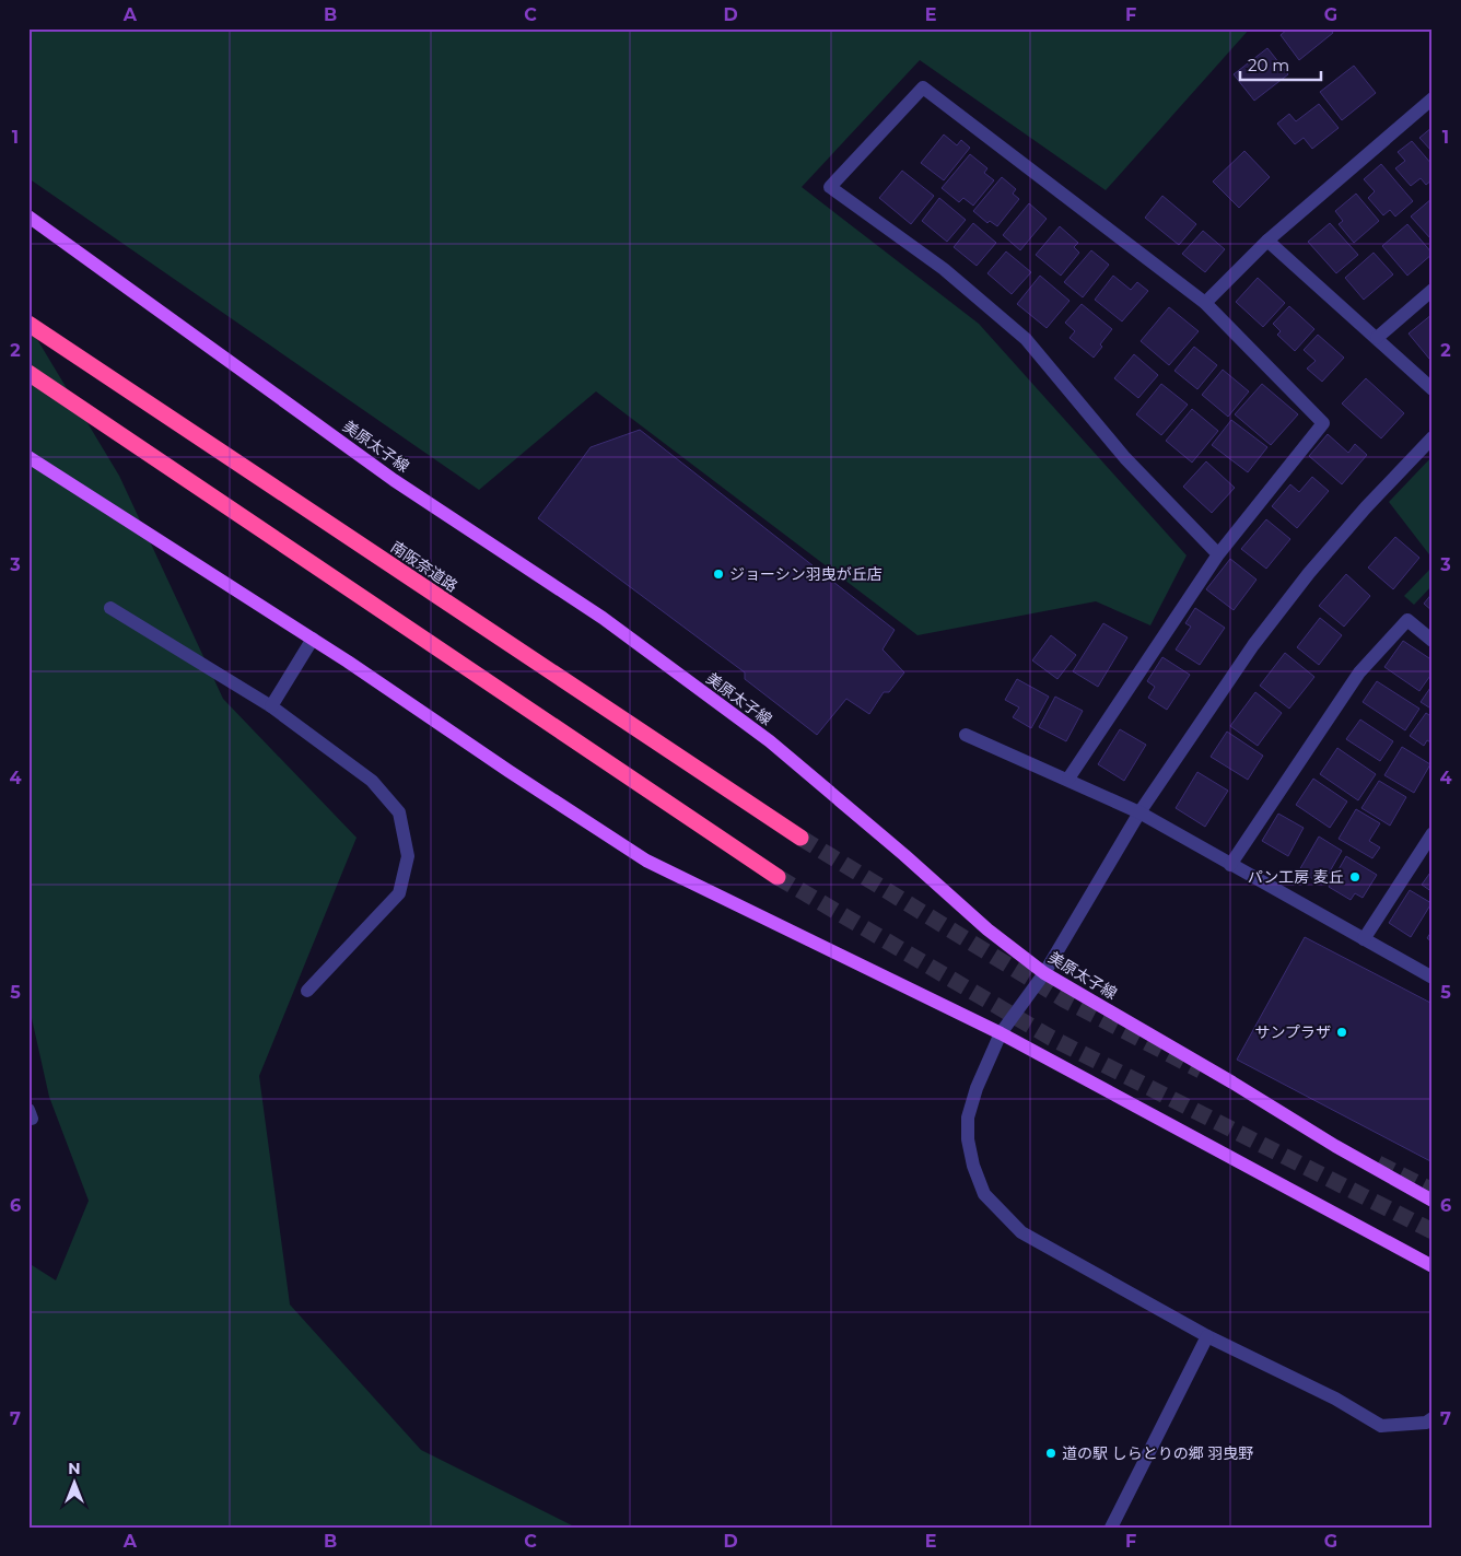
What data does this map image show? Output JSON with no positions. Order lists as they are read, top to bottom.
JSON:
{
  "streets": {
    "highway": ["南阪奈道路"],
    "main road": ["美原太子線"]
  },
  "places": [
    "ジョーシン羽曳が丘店",
    "パン工房 麦丘",
    "サンプラザ",
    "道の駅 しらとりの郷 羽曳野"
  ],
  "scale_bar": "20 m",
  "north": "top",
  "grid": {
    "columns": [
      "A",
      "B",
      "C",
      "D",
      "E",
      "F",
      "G"
    ],
    "rows": [
      "1",
      "2",
      "3",
      "4",
      "5",
      "6",
      "7"
    ]
  }
}
